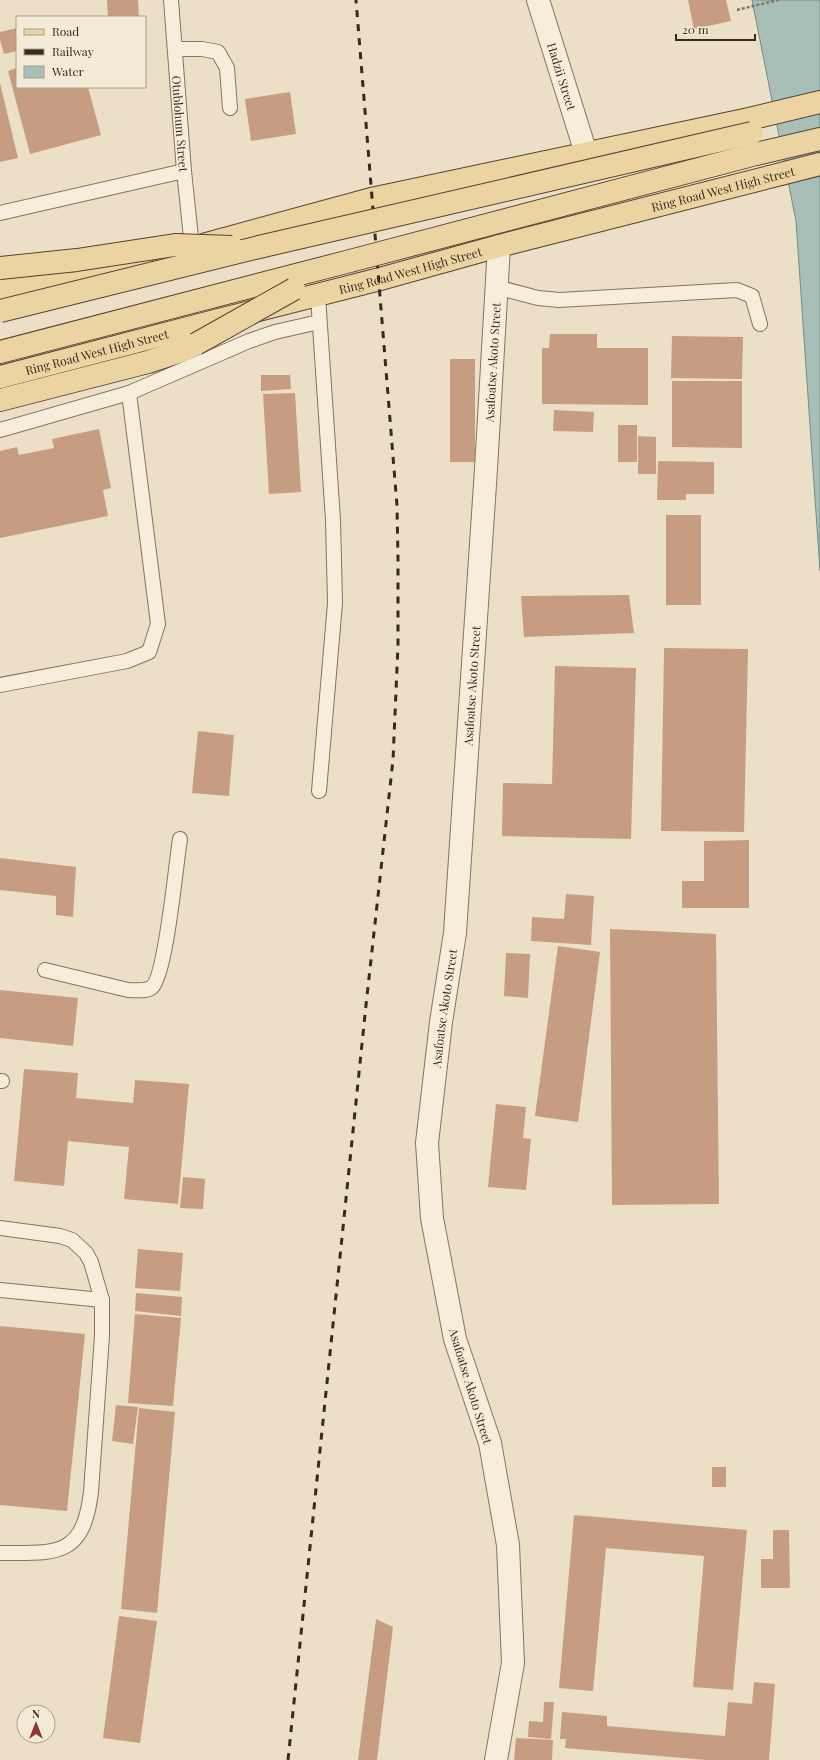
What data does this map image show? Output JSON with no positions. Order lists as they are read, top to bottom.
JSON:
{
  "streets": {
    "main road": ["Ring Road West High Street"],
    "street": ["Hadzii Street", "Asafoatse Akoto Street"],
    "lane": ["Otublohum Street"]
  },
  "crossings": [
    ["Ring Road West High Street", "Asafoatse Akoto Street"]
  ],
  "legend": ["Road", "Railway", "Water"],
  "scale_bar": "20 m",
  "north": "top"
}
